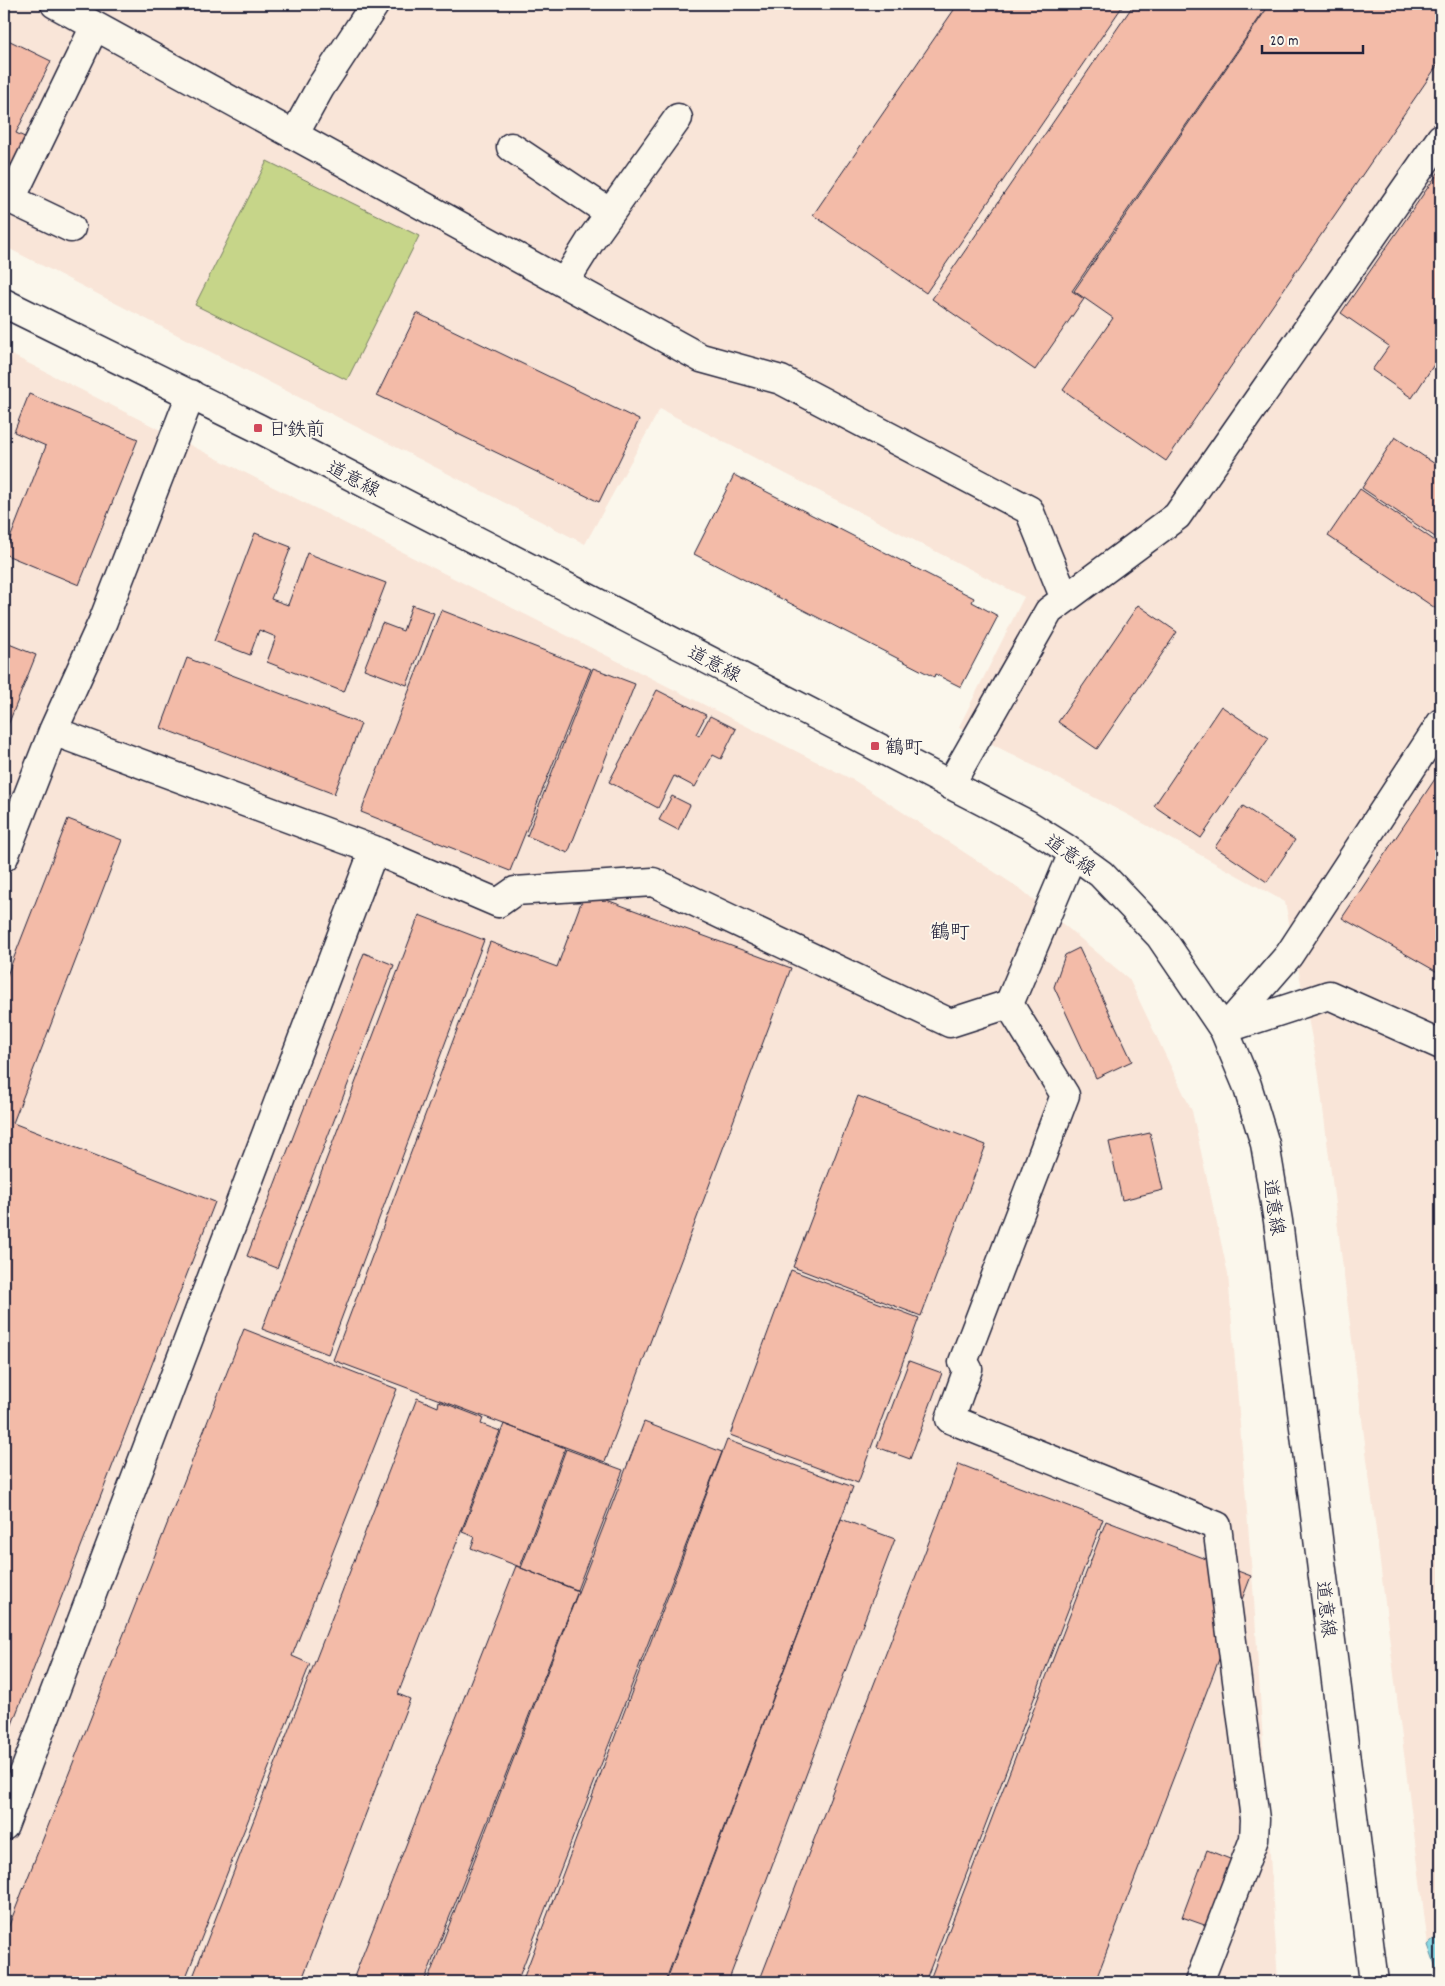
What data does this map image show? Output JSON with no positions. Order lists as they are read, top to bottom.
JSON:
{
  "streets": {
    "street": ["道意線"]
  },
  "districts": ["鶴町"],
  "places": {
    "transit": ["日鉄前", "鶴町"]
  },
  "scale_bar": "20 m"
}
